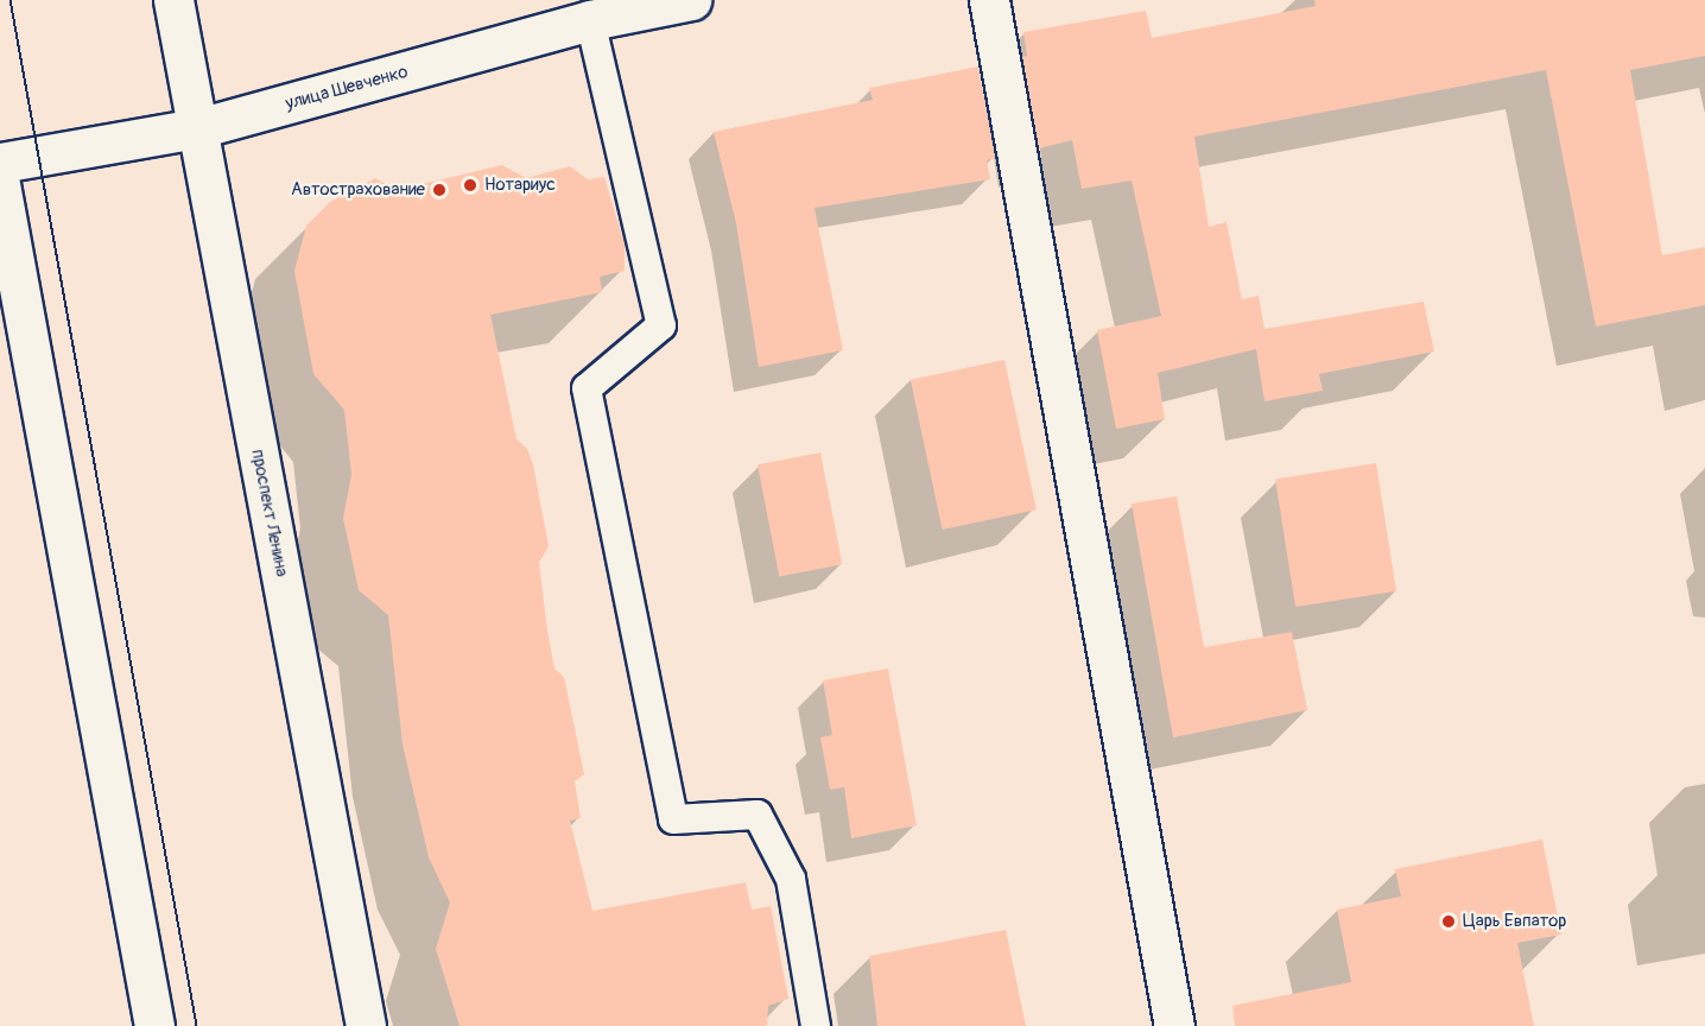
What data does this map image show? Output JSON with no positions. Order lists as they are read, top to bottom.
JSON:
{
  "streets": {
    "street": ["улица Шевченко", "проспект Ленина"]
  },
  "crossings": [
    ["улица Шевченко", "проспект Ленина"]
  ],
  "places": ["Нотариус", "Автострахование", "Царь Евпатор"]
}
